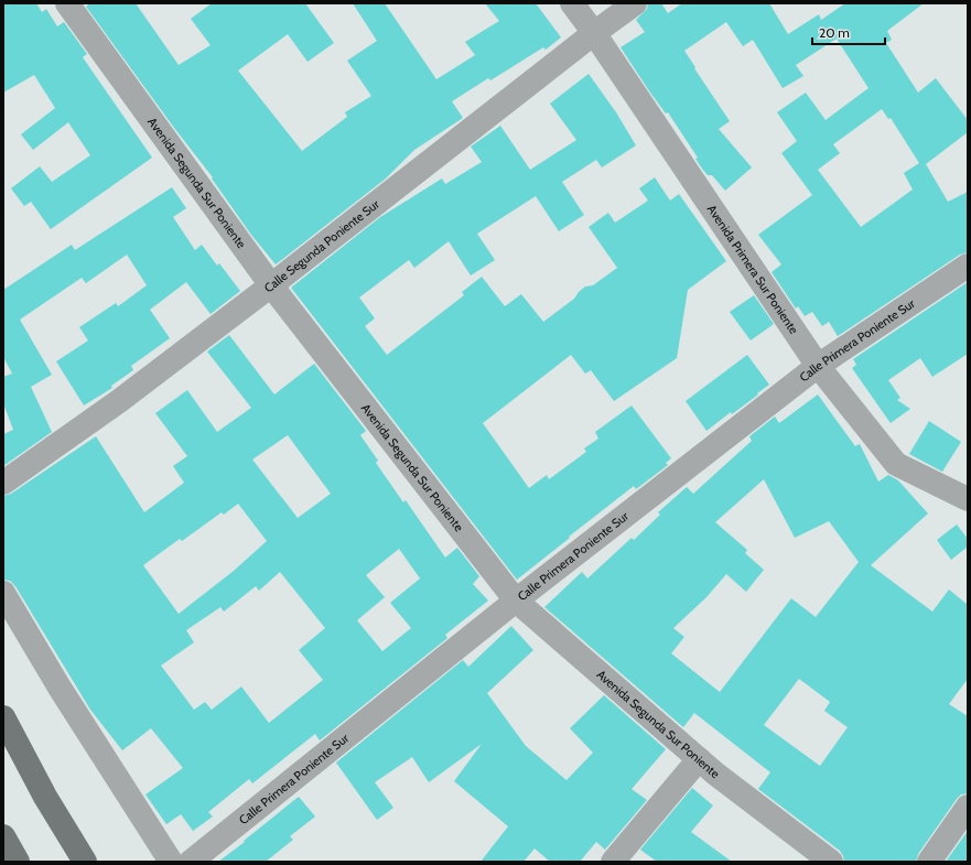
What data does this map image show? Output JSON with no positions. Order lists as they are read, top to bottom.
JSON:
{
  "streets": {
    "street": [
      "Avenida Segunda Sur Poniente",
      "Calle Segunda Poniente Sur",
      "Avenida Primera Sur Poniente",
      "Calle Primera Poniente Sur"
    ]
  },
  "crossings": [
    ["Avenida Segunda Sur Poniente", "Calle Segunda Poniente Sur"],
    ["Avenida Segunda Sur Poniente", "Calle Primera Poniente Sur"],
    ["Calle Segunda Poniente Sur", "Avenida Primera Sur Poniente"],
    ["Avenida Primera Sur Poniente", "Calle Primera Poniente Sur"]
  ],
  "scale_bar": "20 m"
}
